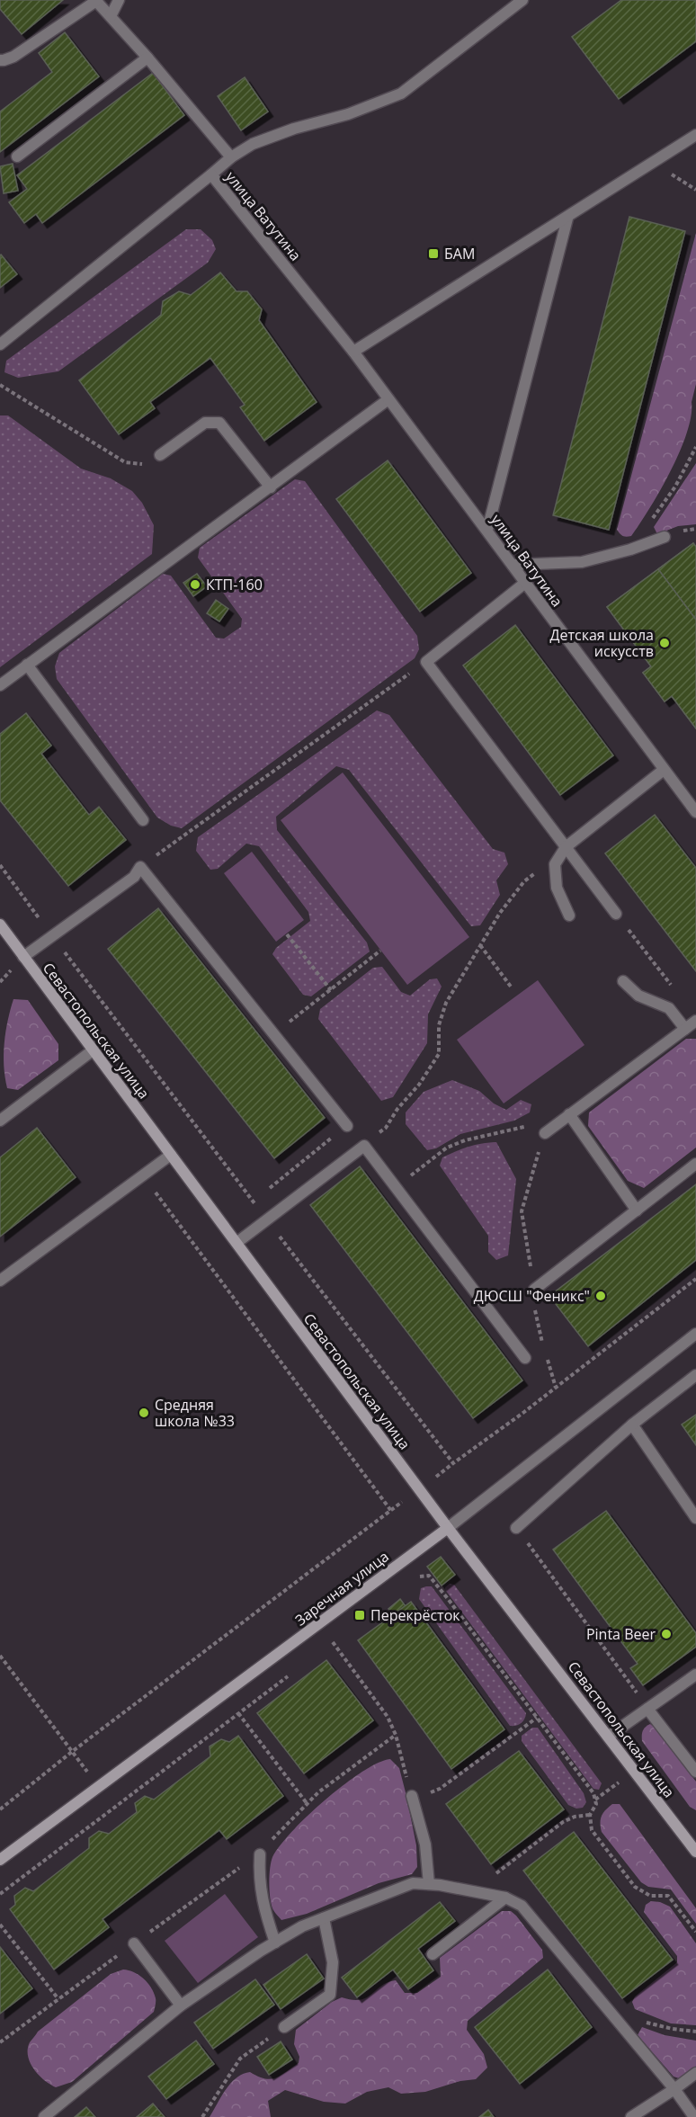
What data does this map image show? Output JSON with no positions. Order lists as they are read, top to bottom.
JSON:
{
  "streets": {
    "main road": ["Севастопольская улица", "Заречная улица"],
    "street": ["улица Ватутина"]
  },
  "crossings": [
    ["Севастопольская улица", "Заречная улица"]
  ],
  "places": {
    "transit": ["БАМ", "Перекрёсток"],
    "other": [
      "КТП-160",
      "Детская школа искусств",
      "ДЮСШ \"Феникс\"",
      "Средняя школа №33",
      "Pinta Beer"
    ]
  }
}
